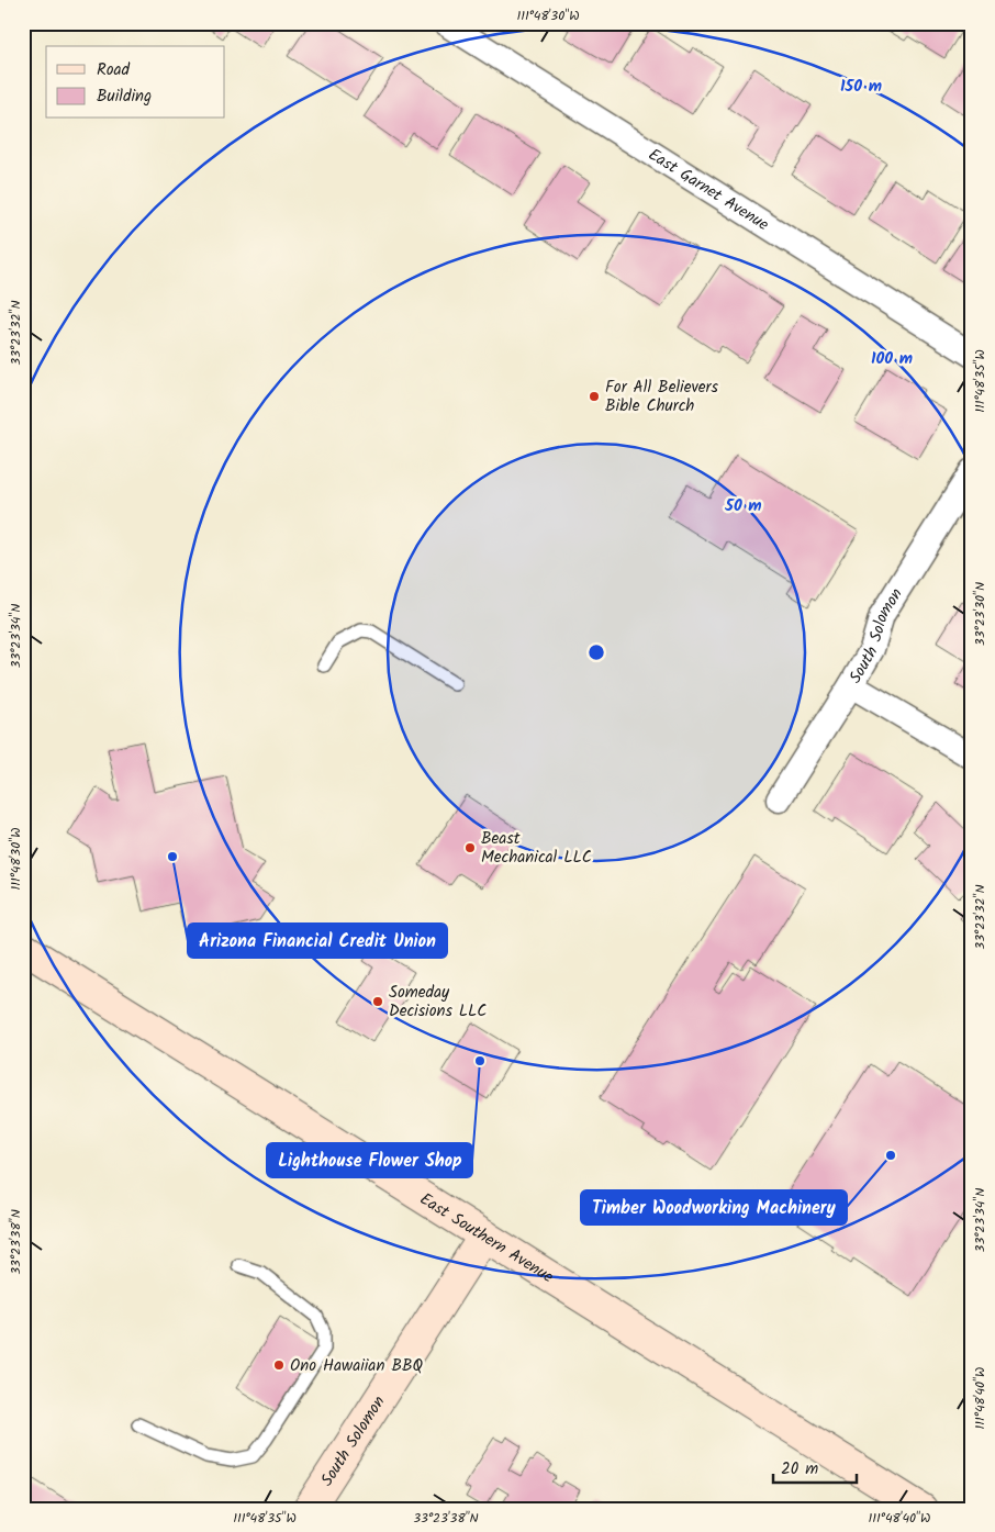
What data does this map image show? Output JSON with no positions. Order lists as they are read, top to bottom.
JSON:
{
  "streets": {
    "main road": ["South Solomon", "East Southern Avenue"],
    "street": ["East Garnet Avenue"]
  },
  "crossings": [
    ["South Solomon", "East Southern Avenue"]
  ],
  "places": [
    "For All Believers Bible Church",
    "Beast Mechanical LLC",
    "Arizona Financial Credit Union",
    "Someday Decisions LLC",
    "Lighthouse Flower Shop",
    "Timber Woodworking Machinery",
    "Ono Hawaiian BBQ"
  ],
  "legend": ["Road", "Building"],
  "scale_bar": "20 m",
  "coordinates": [
    "111°48'30\"W",
    "33°23'32\"N",
    "111°48'35\"W",
    "33°23'30\"N",
    "33°23'34\"N",
    "33°23'38\"N",
    "111°48'40\"W"
  ],
  "rings": ["150 m", "100 m", "50 m"]
}
